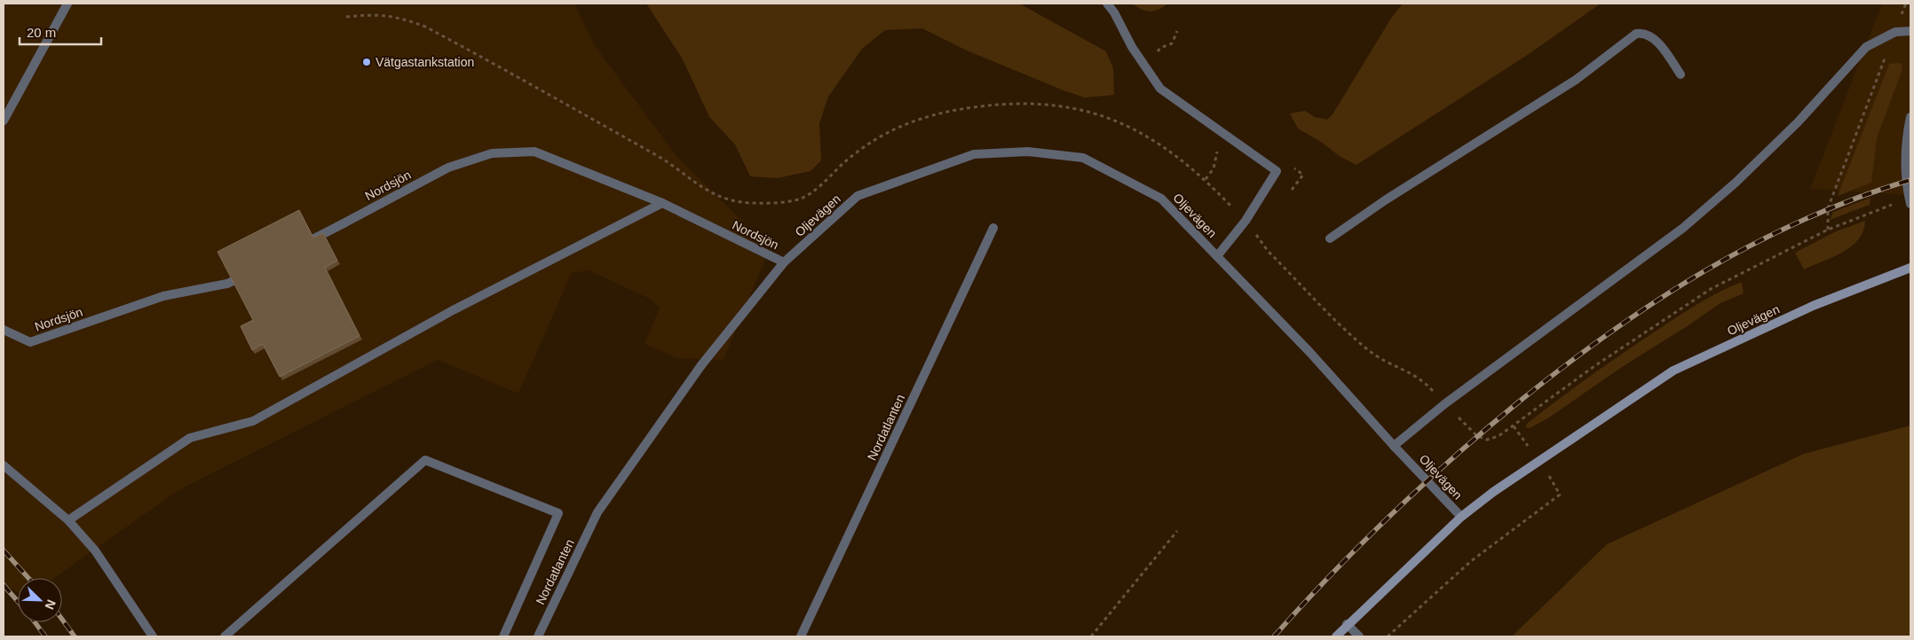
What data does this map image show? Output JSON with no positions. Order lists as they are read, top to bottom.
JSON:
{
  "streets": {
    "street": ["Nordsjön", "Oljevägen", "Nordatlanten"]
  },
  "crossings": [
    ["Nordsjön", "Oljevägen"],
    ["Oljevägen", "Nordatlanten"]
  ],
  "places": ["Vätgastankstation"],
  "scale_bar": "20 m",
  "north": "bottom right"
}
